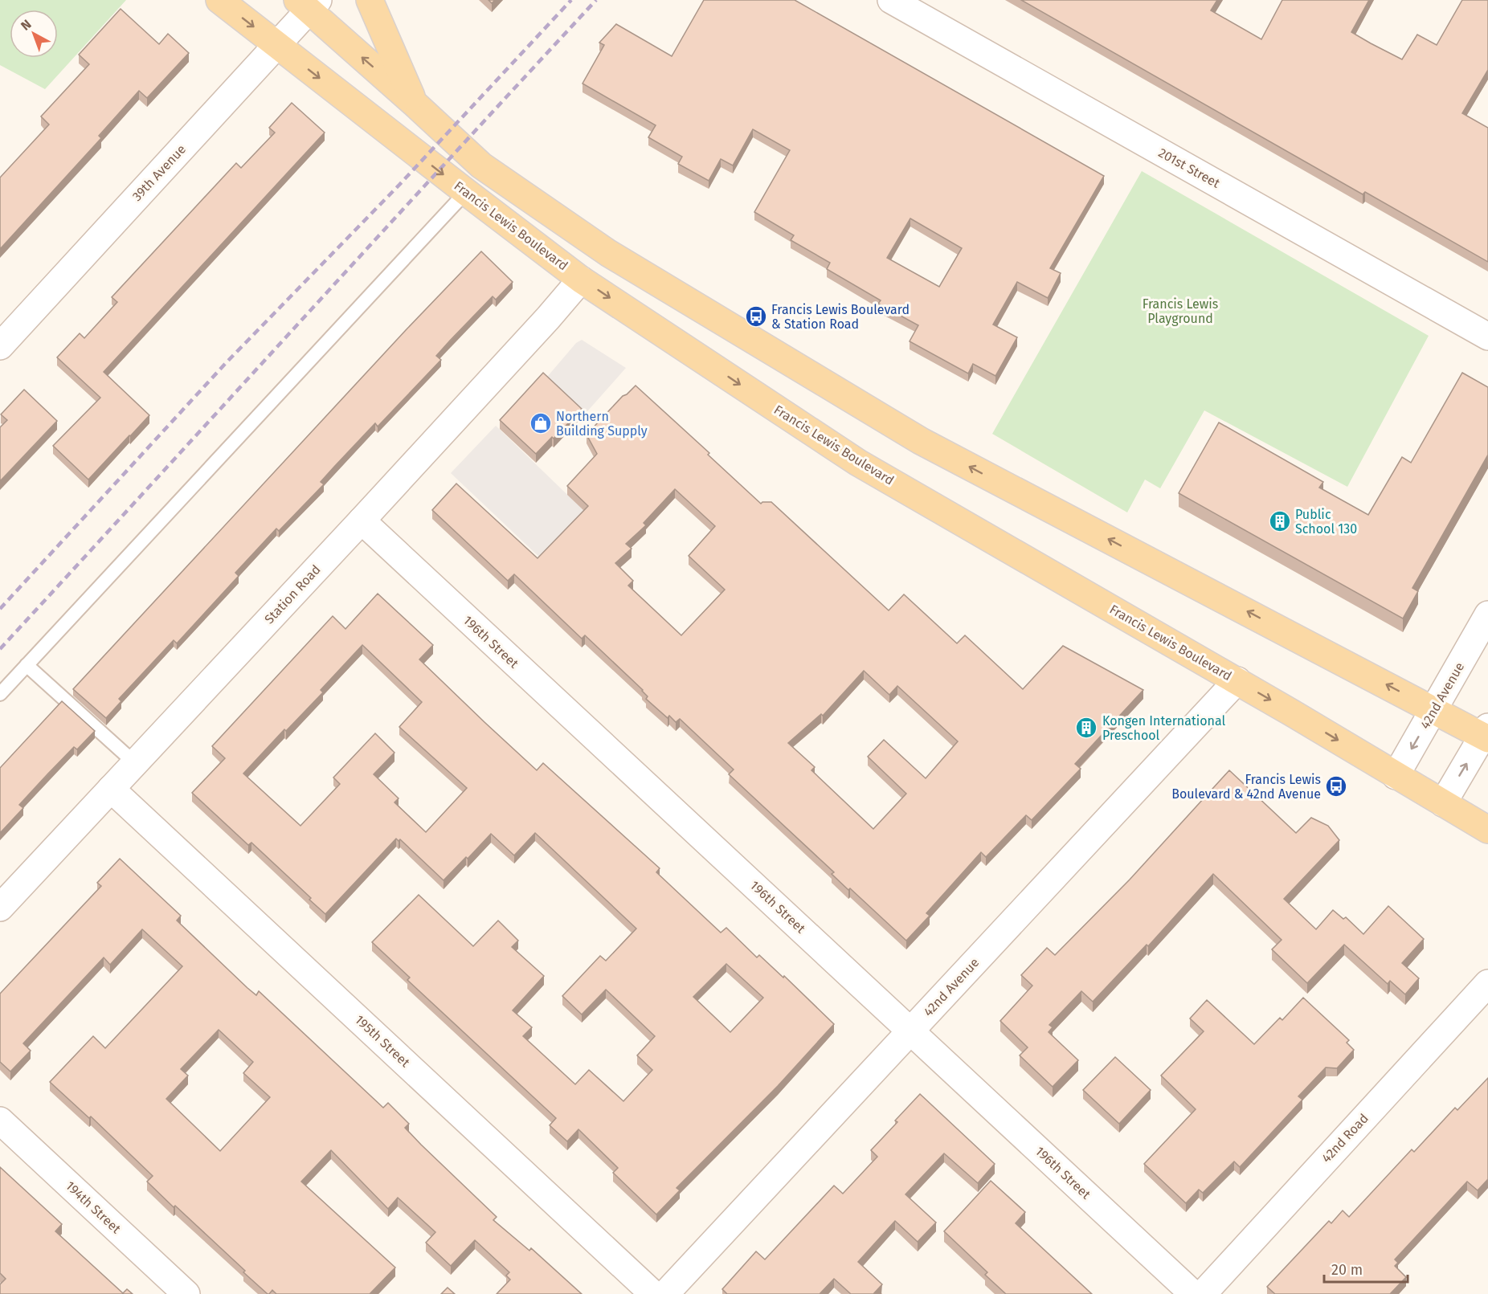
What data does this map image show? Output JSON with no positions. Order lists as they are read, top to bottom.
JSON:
{
  "streets": {
    "main road": ["Francis Lewis Boulevard"],
    "street": [
      "201st Street",
      "39th Avenue",
      "Station Road",
      "196th Street",
      "42nd Avenue",
      "195th Street",
      "42nd Road",
      "194th Street"
    ]
  },
  "crossings": [
    ["39th Avenue", "Francis Lewis Boulevard"],
    ["Francis Lewis Boulevard", "Station Road"],
    ["Francis Lewis Boulevard", "42nd Avenue"],
    ["Station Road", "196th Street"],
    ["Station Road", "195th Street"],
    ["196th Street", "42nd Avenue"]
  ],
  "parks": ["Francis Lewis Playground"],
  "places": {
    "bus stop": ["Francis Lewis Boulevard & Station Road", "Francis Lewis Boulevard & 42nd Avenue"],
    "shop": ["Northern Building Supply"],
    "building": ["Public School 130", "Kongen International Preschool"]
  },
  "scale_bar": "20 m",
  "north": "top left"
}
